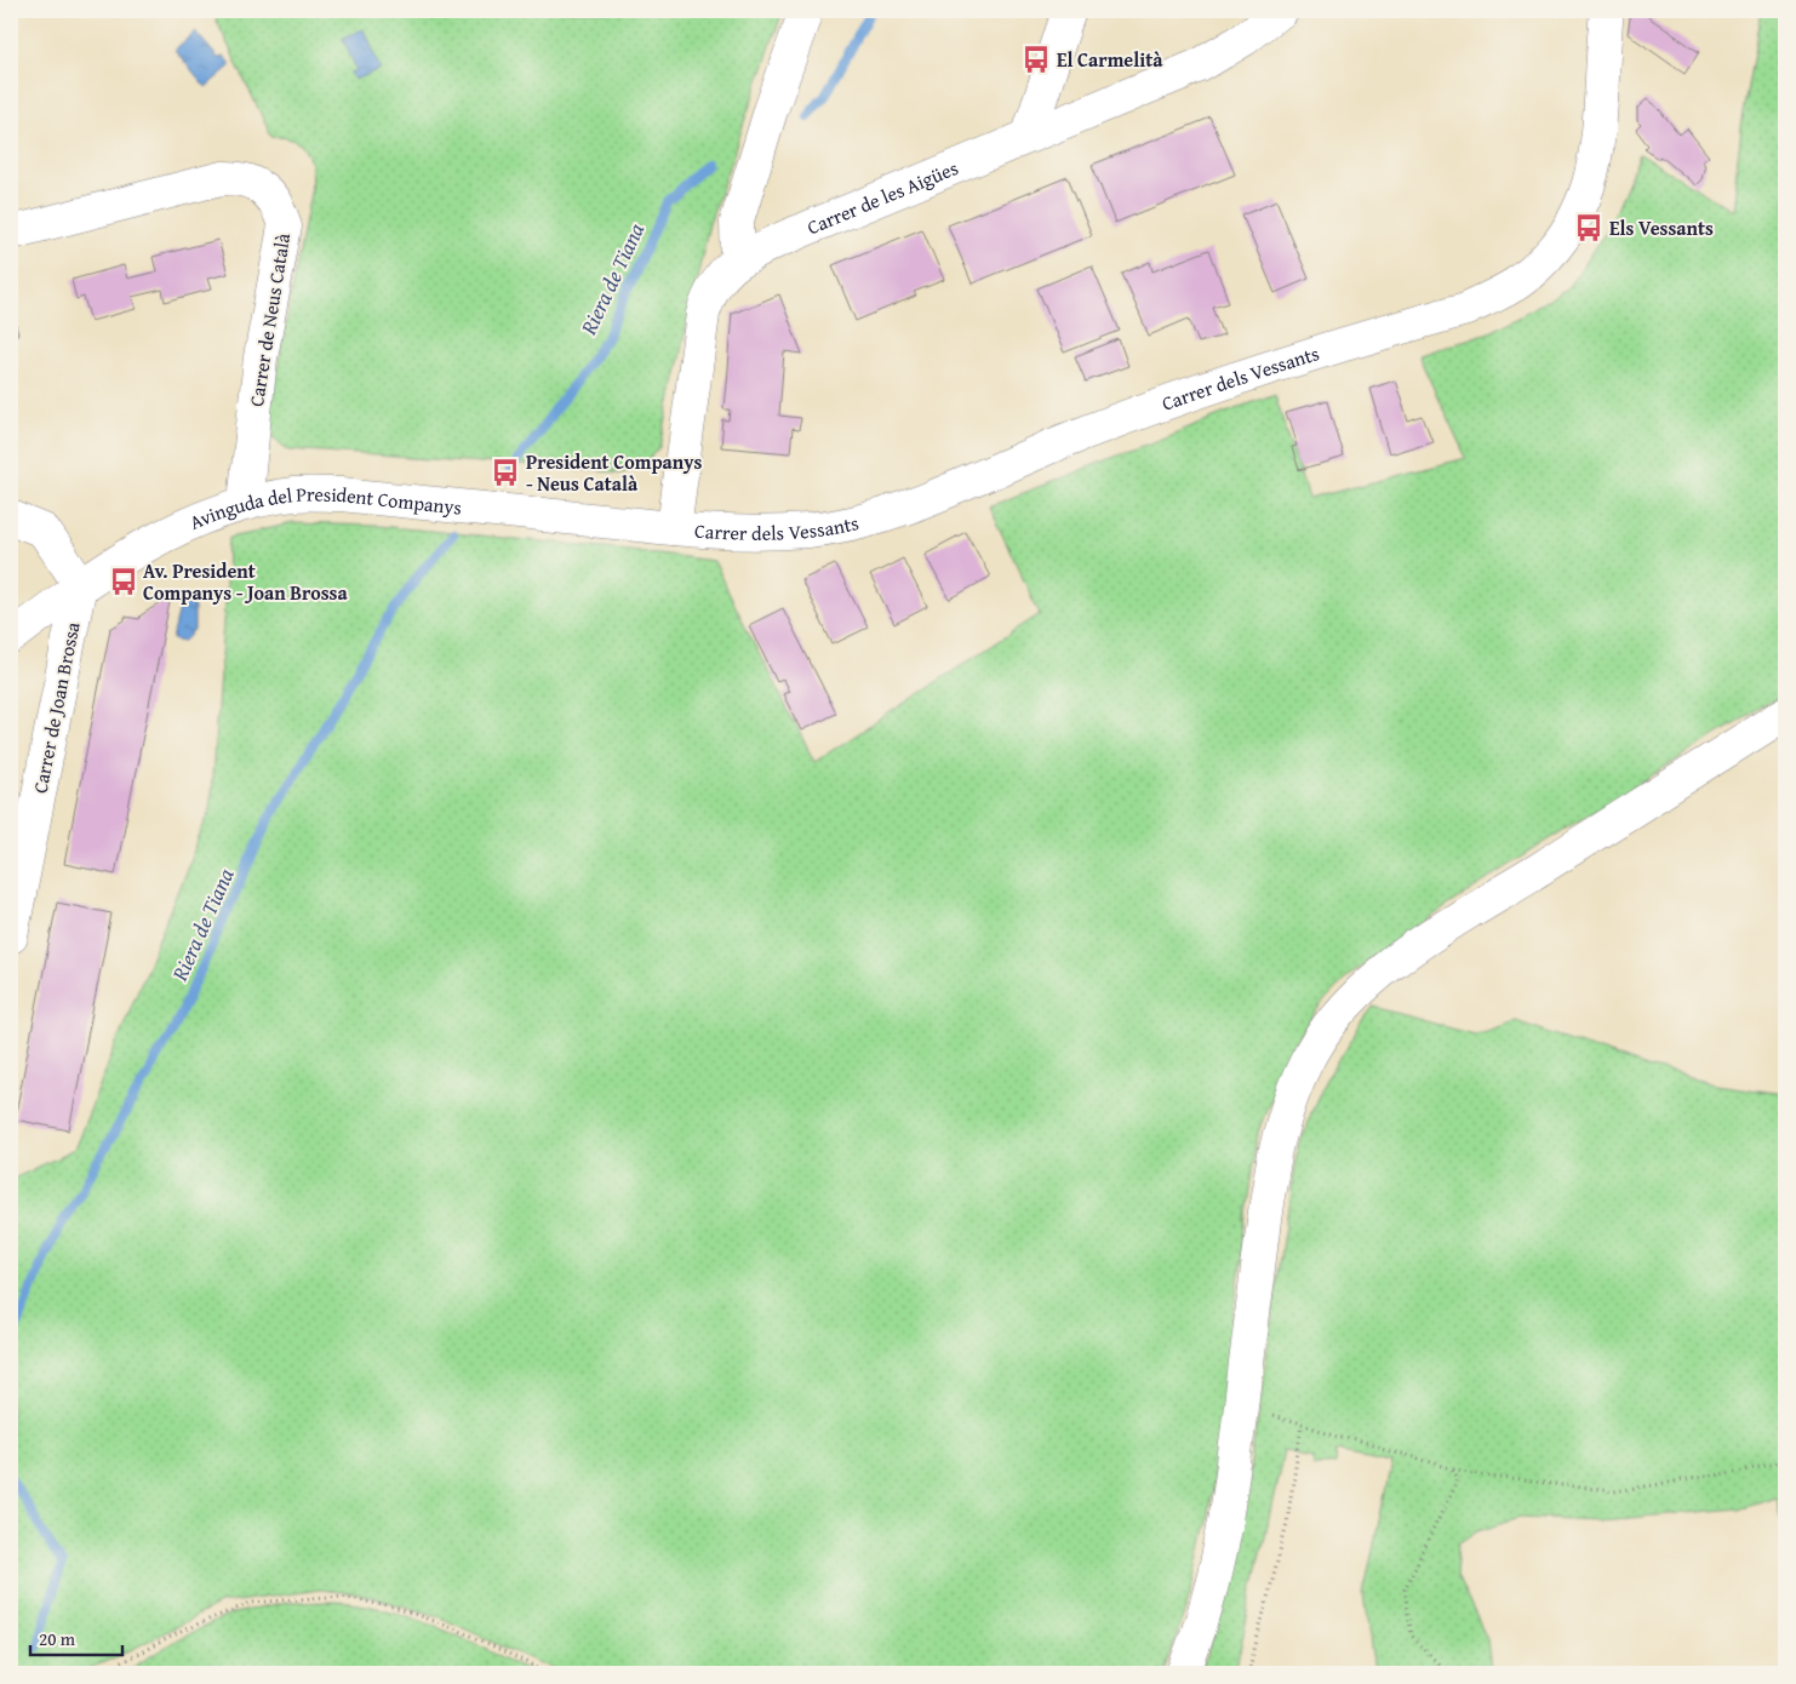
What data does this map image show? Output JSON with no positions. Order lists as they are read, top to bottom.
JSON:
{
  "streets": {
    "street": [
      "Carrer de les Aigües",
      "Carrer de Neus Català",
      "Carrer dels Vessants",
      "Avinguda del President Companys",
      "Carrer de Joan Brossa"
    ]
  },
  "crossings": [
    ["Carrer de les Aigües", "Carrer dels Vessants"],
    ["Carrer de les Aigües", "Avinguda del President Companys"],
    ["Carrer de Neus Català", "Avinguda del President Companys"],
    ["Carrer dels Vessants", "Avinguda del President Companys"],
    ["Avinguda del President Companys", "Carrer de Joan Brossa"]
  ],
  "water": ["Riera de Tiana"],
  "places": {
    "bus stop": [
      "El Carmelità",
      "Els Vessants",
      "President Companys - Neus Català",
      "Av. President Companys - Joan Brossa"
    ]
  },
  "scale_bar": "20 m"
}
